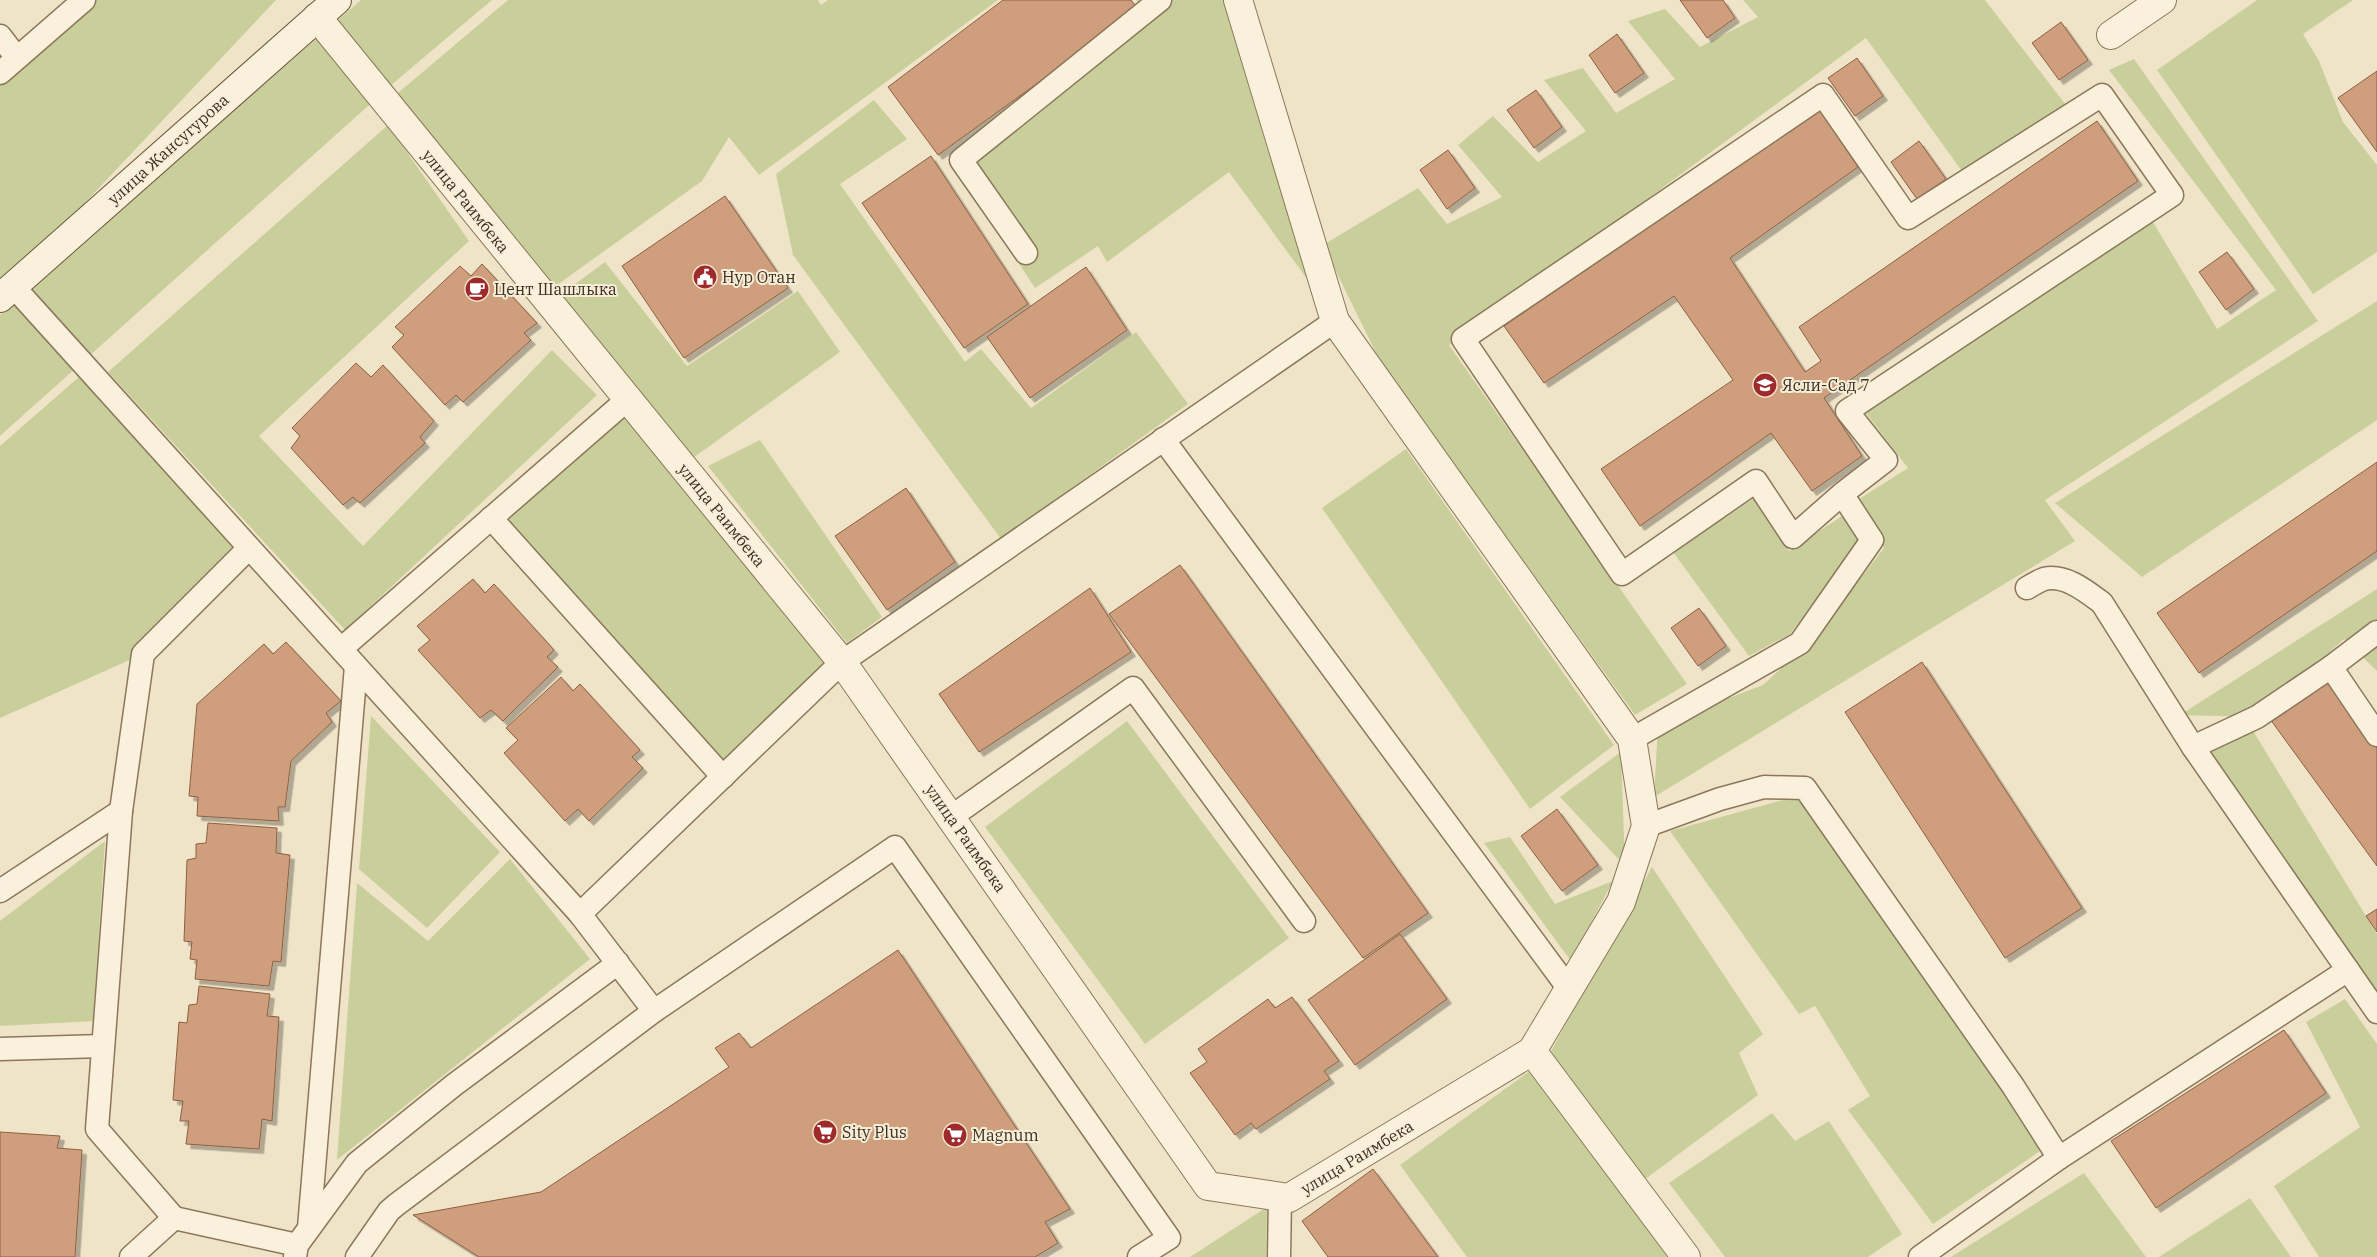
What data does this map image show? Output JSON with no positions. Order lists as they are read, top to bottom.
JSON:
{
  "streets": {
    "street": ["улица Жансугурова", "улица Раимбека"]
  },
  "crossings": [
    ["улица Жансугурова", "улица Раимбека"]
  ],
  "places": {
    "public building": ["Нур Отан"],
    "cafe": ["Цент Шашлыка"],
    "school or university": ["Ясли-Сад 7"],
    "supermarket": ["Sity Plus", "Magnum"]
  }
}
